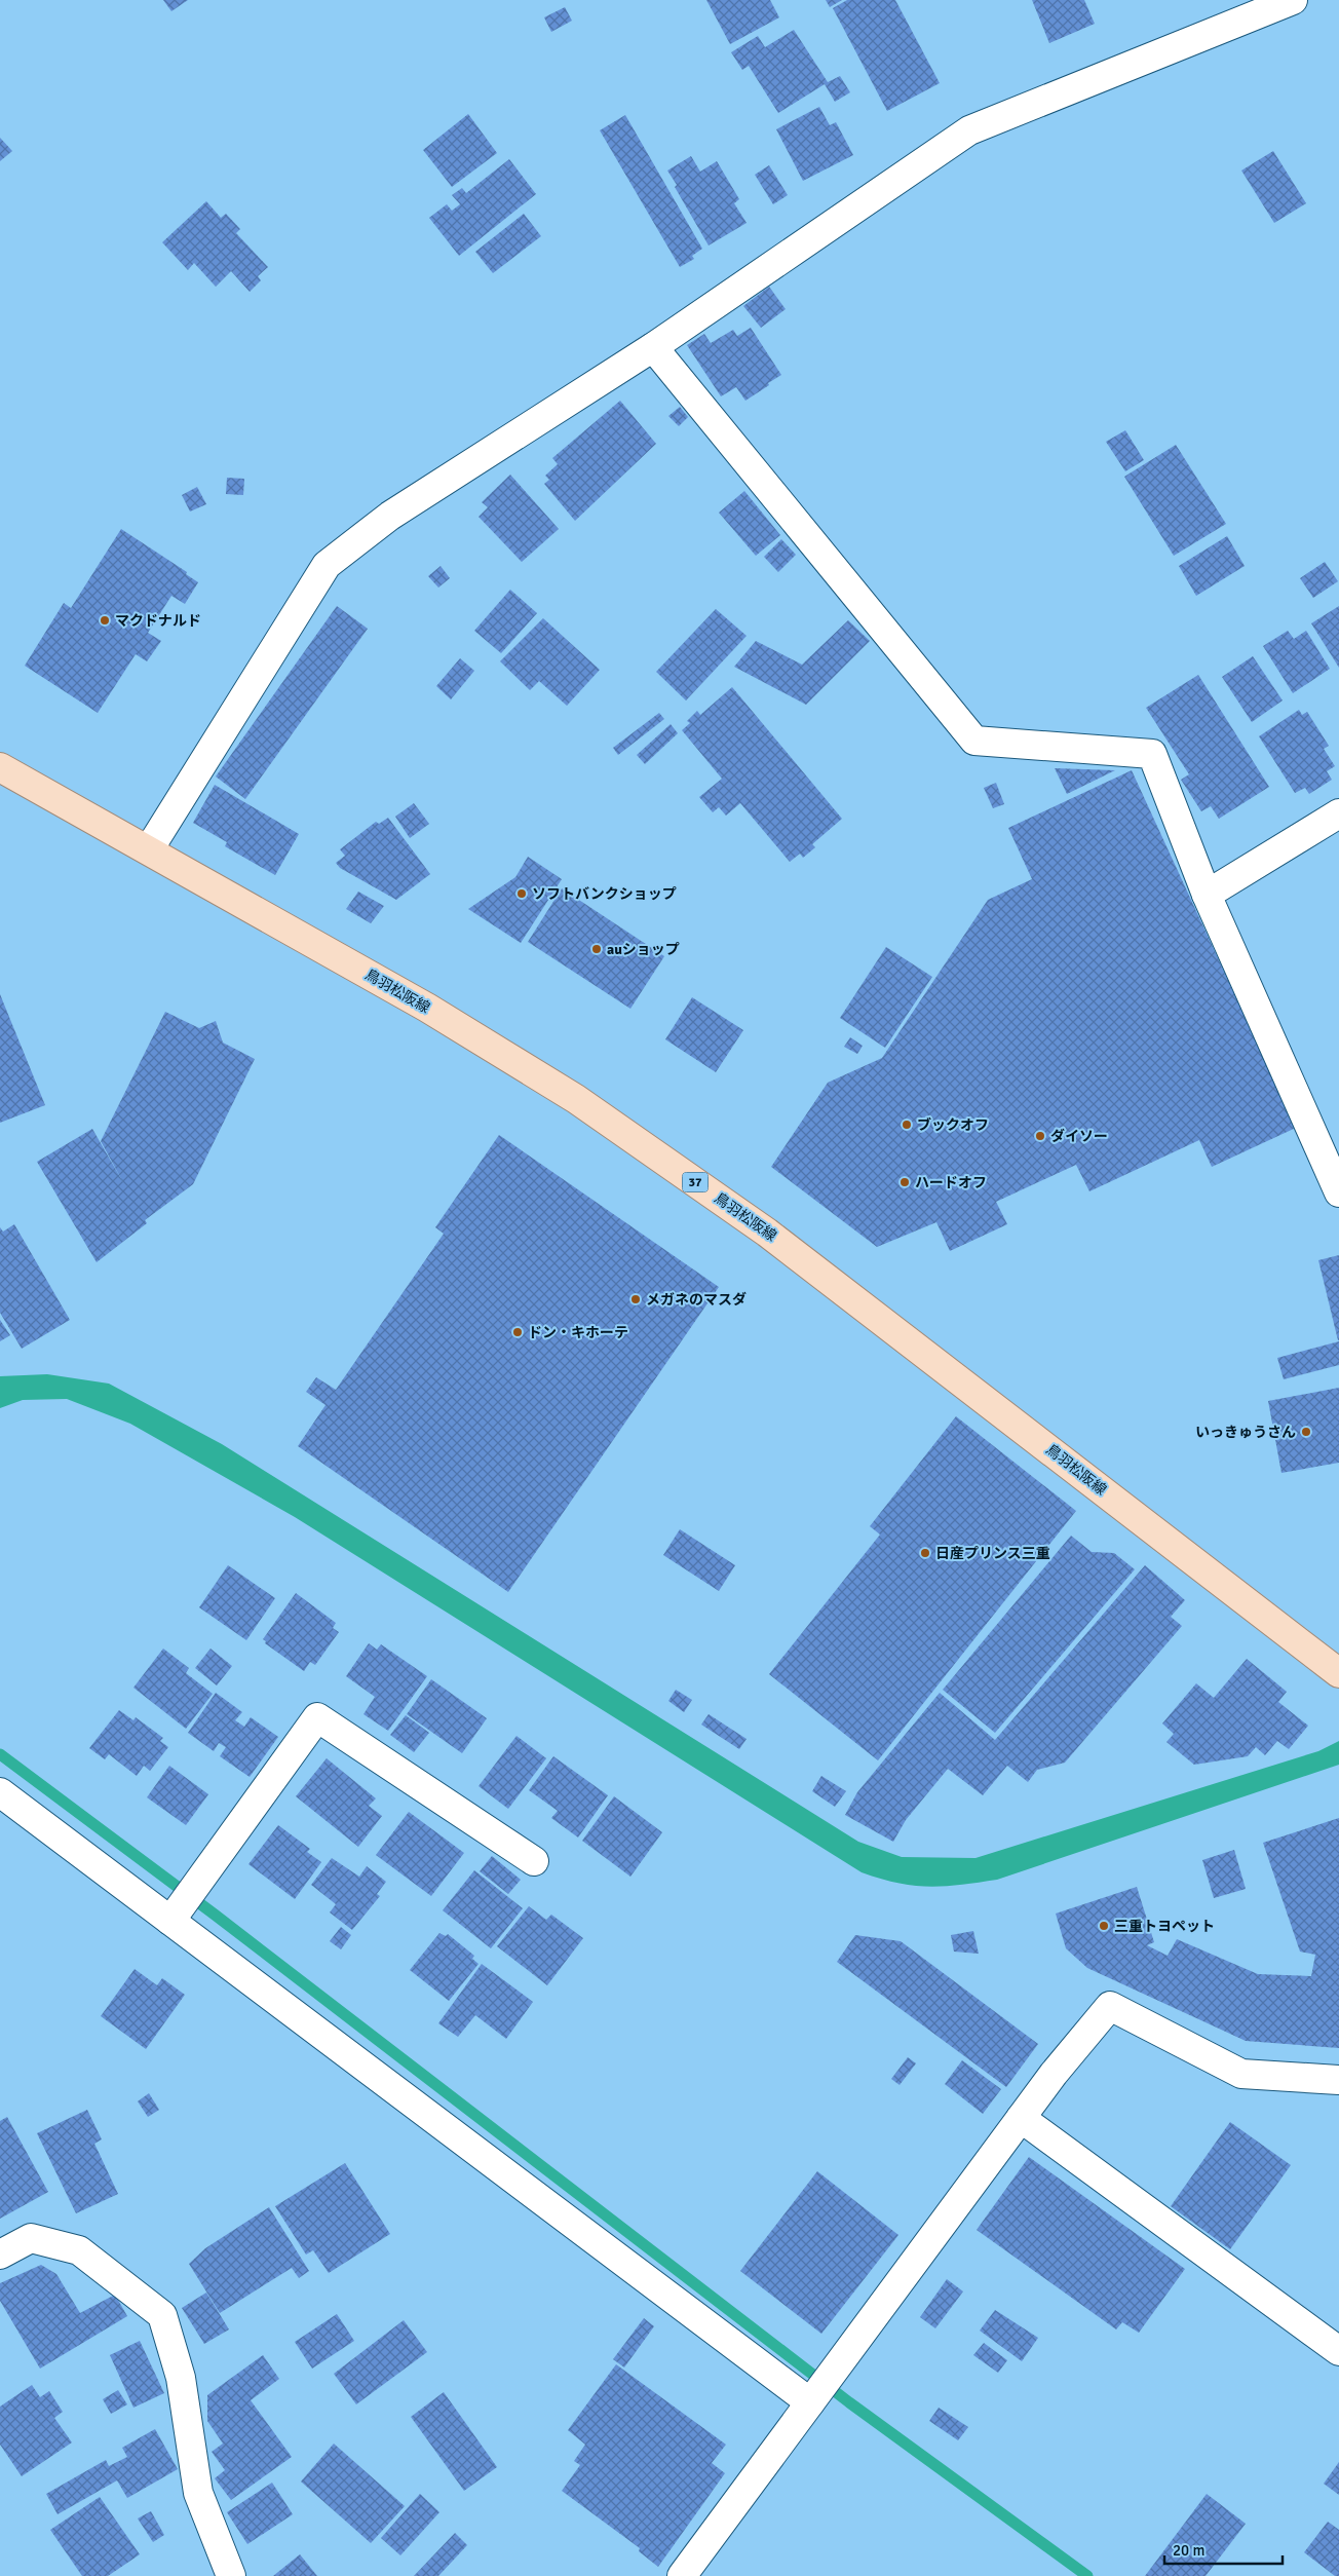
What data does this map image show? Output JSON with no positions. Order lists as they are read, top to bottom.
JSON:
{
  "streets": {
    "main road": ["鳥羽松阪線", "37"]
  },
  "places": [
    "マクドナルド",
    "ソフトバンクショップ",
    "auショップ",
    "ブックオフ",
    "ダイソー",
    "ハードオフ",
    "メガネのマスダ",
    "ドン・キホーテ",
    "いっきゅうさん",
    "日産プリンス三重",
    "三重トヨペット"
  ],
  "scale_bar": "20 m"
}
